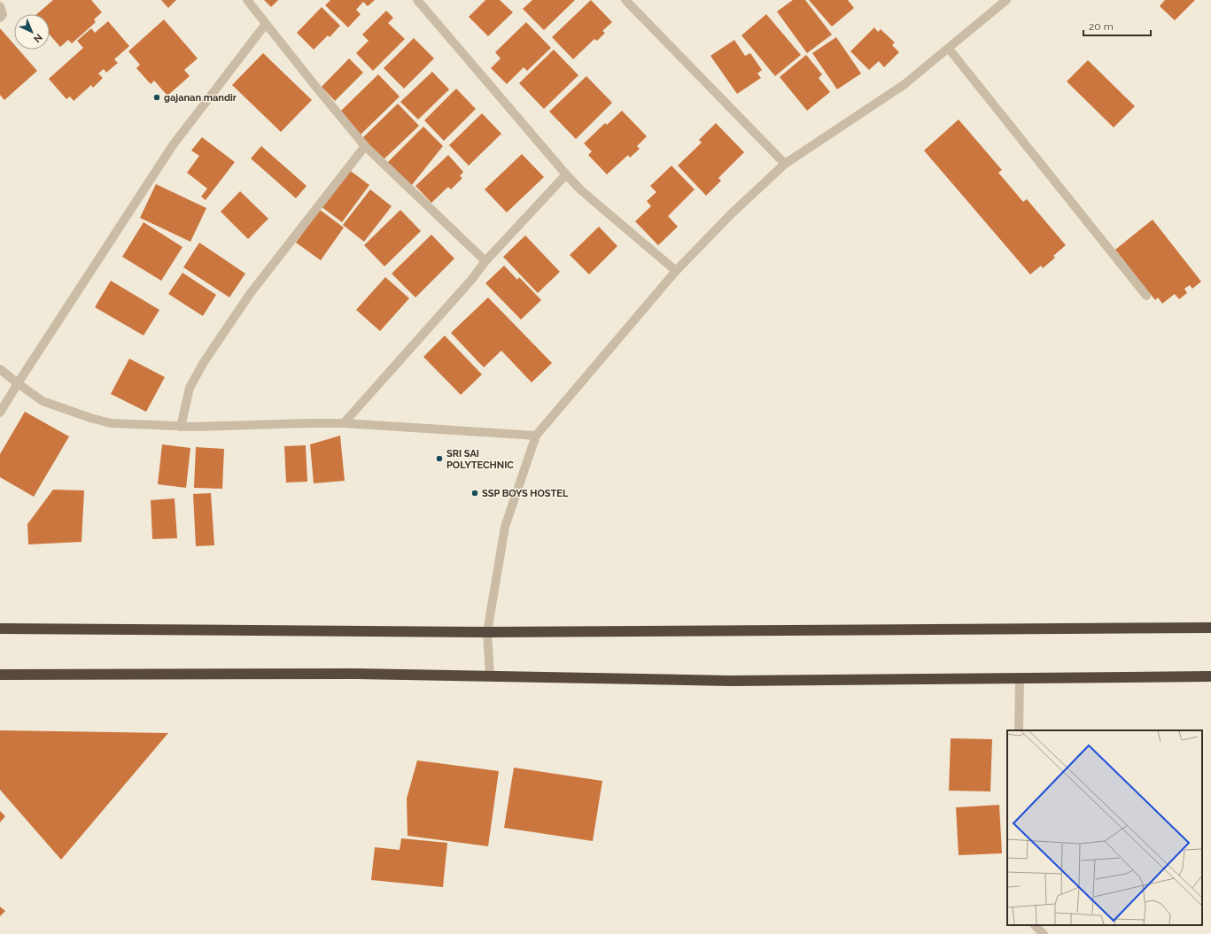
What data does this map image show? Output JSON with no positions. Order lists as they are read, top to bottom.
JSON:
{
  "places": ["gajanan mandir", "SRI SAI POLYTECHNIC", "SSP BOYS HOSTEL"],
  "scale_bar": "20 m",
  "north": "bottom right"
}
